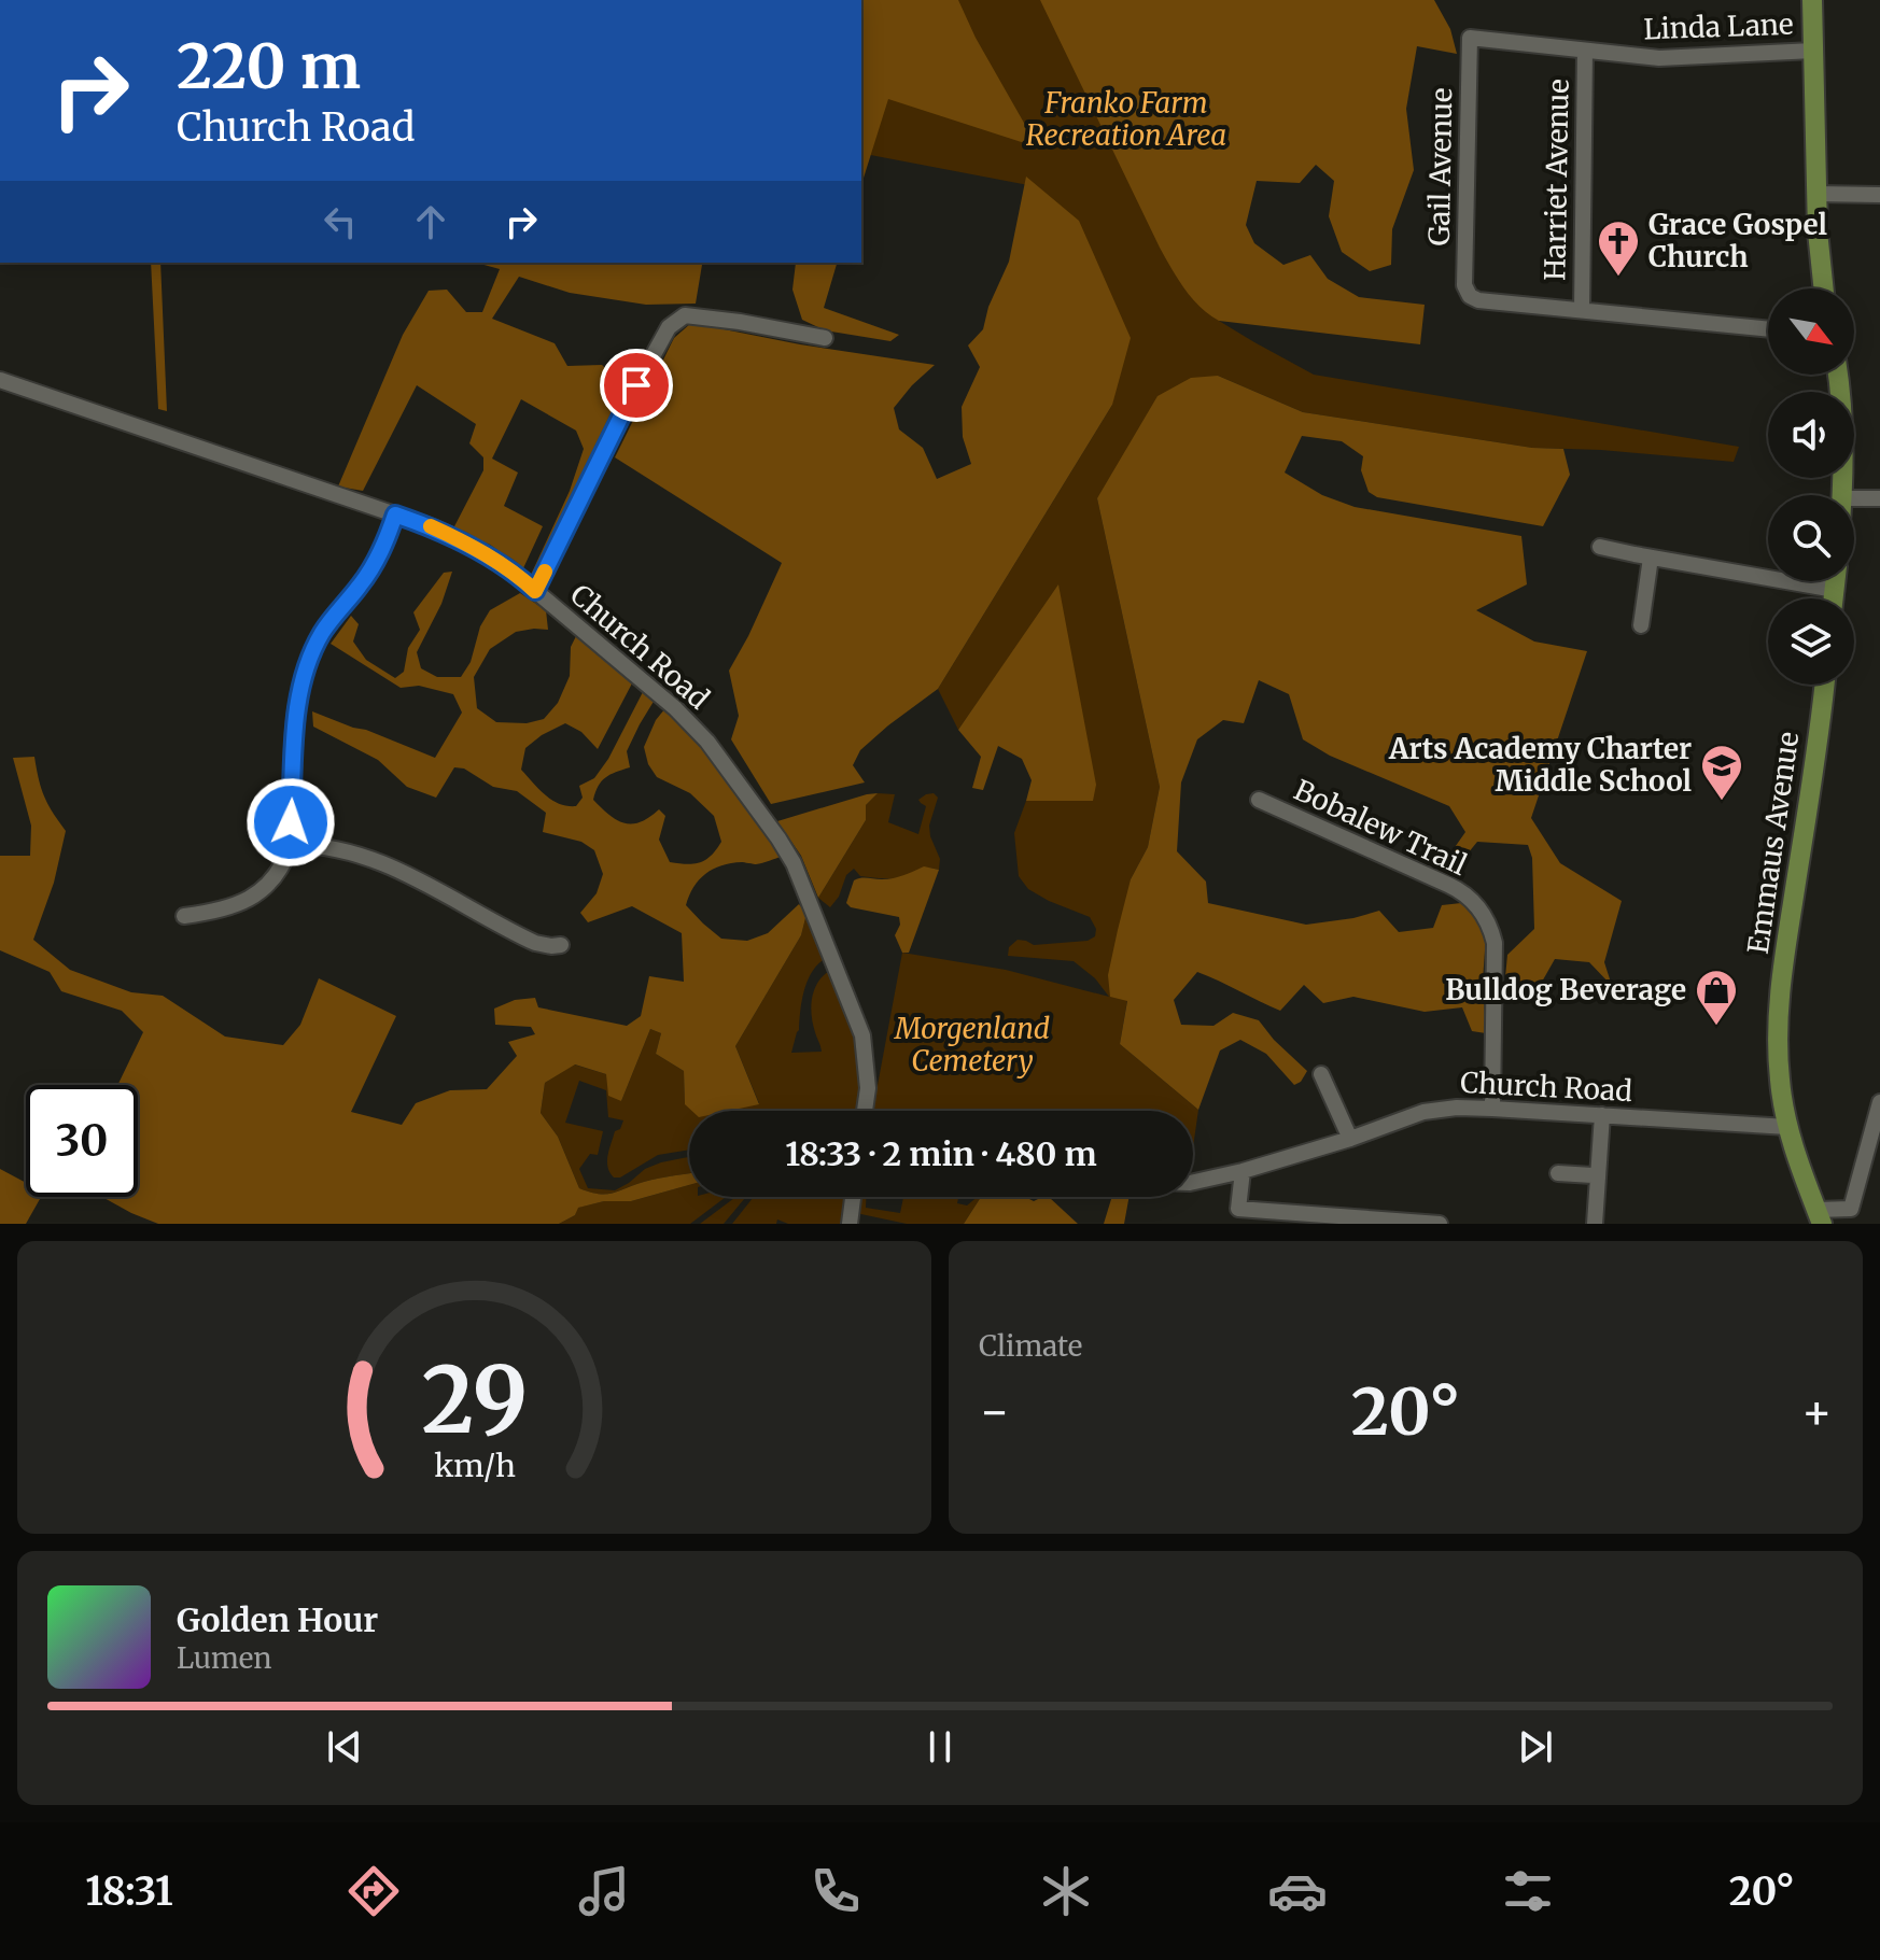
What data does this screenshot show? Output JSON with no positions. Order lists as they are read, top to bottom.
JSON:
{
  "streets": {
    "main road": ["Emmaus Avenue"],
    "street": [
      "Linda Lane",
      "Gail Avenue",
      "Harriet Avenue",
      "Church Road",
      "Bobalew Trail"
    ]
  },
  "crossings": [
    ["Linda Lane", "Gail Avenue"],
    ["Linda Lane", "Harriet Avenue"],
    ["Gail Avenue", "Harriet Avenue"],
    ["Church Road", "Bobalew Trail"],
    ["Church Road", "Emmaus Avenue"]
  ],
  "parks": ["Franko Farm Recreation Area", "Morgenland Cemetery"],
  "places": {
    "church": ["Grace Gospel Church"],
    "school or university": ["Arts Academy Charter Middle School"],
    "shop": ["Bulldog Beverage"]
  },
  "north": "bottom right",
  "page": {
    "turn": ["220 m", "Church Road"],
    "limit": "30",
    "trip": "18:33 · 2 min · 480 m",
    "tile": "Climate",
    "heat": ["−", "20°", "+"],
    "song": ["Golden Hour", "Lumen"],
    "tabs": ["18:31", "20°"],
    "gauge": ["29", "km/h"]
  }
}
